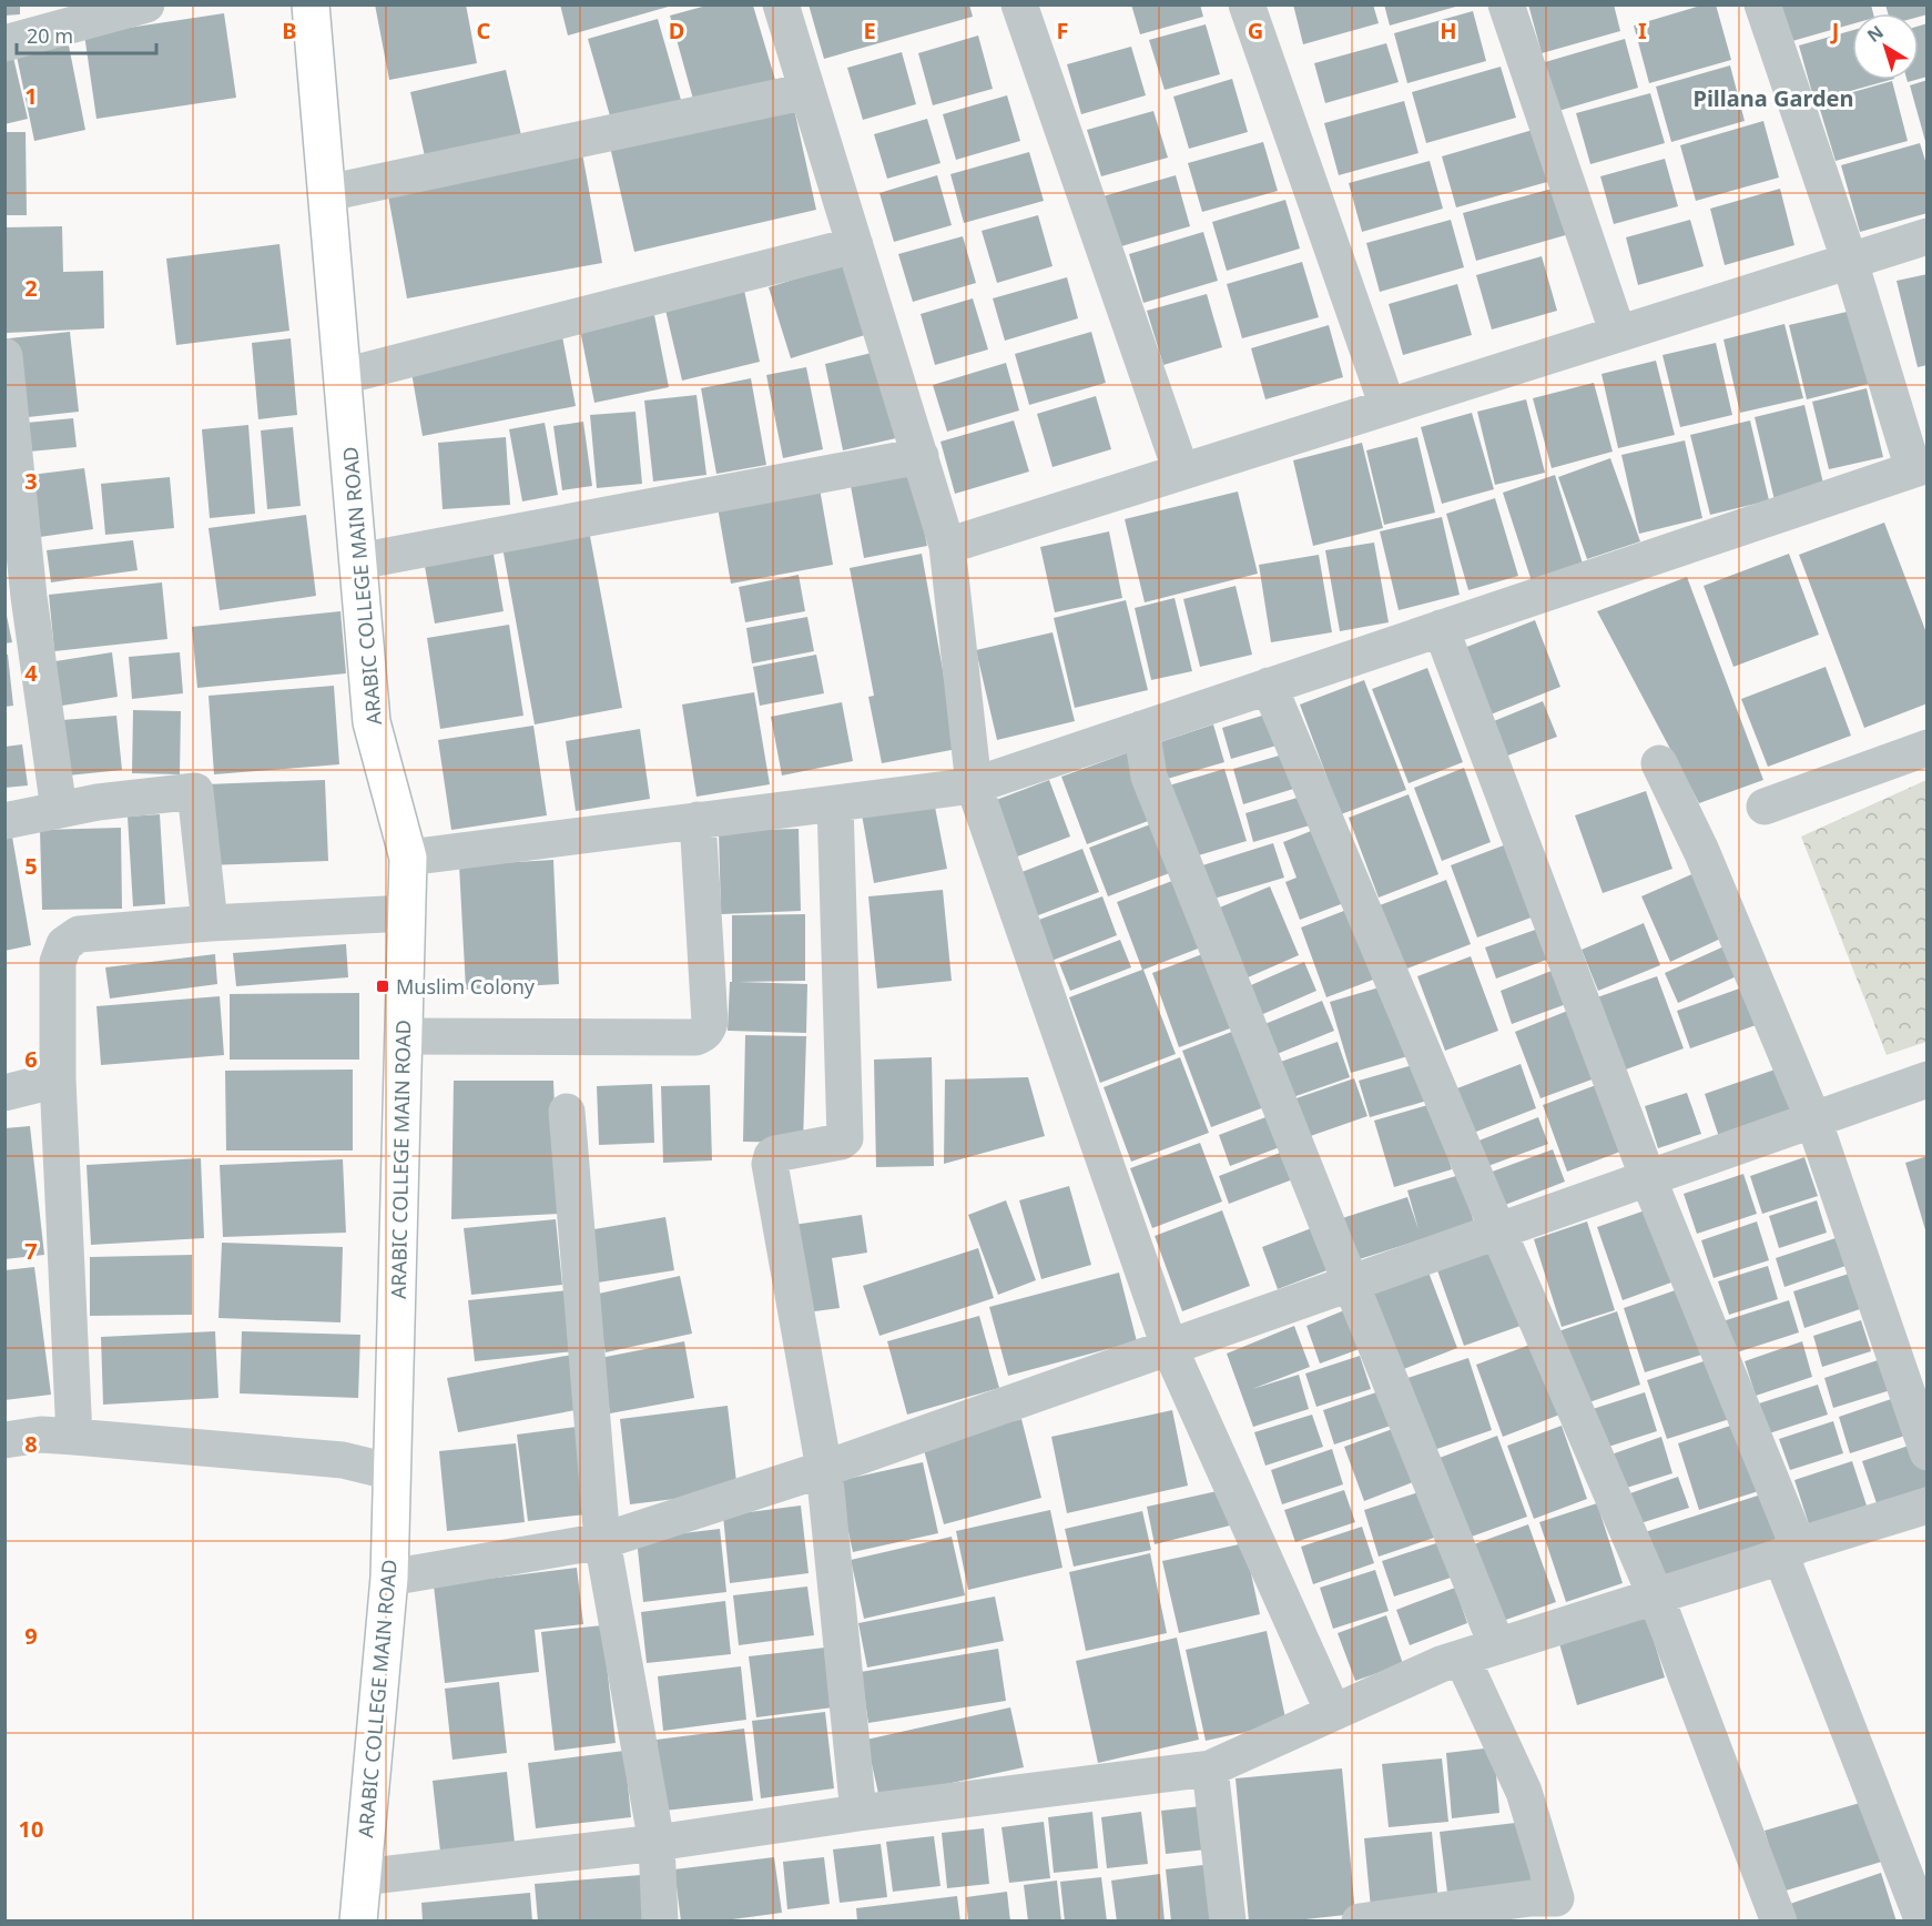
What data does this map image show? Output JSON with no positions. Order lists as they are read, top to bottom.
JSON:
{
  "streets": {
    "main road": ["ARABIC COLLEGE MAIN ROAD"]
  },
  "districts": ["Pillana Garden"],
  "places": {
    "transit": ["Muslim Colony"]
  },
  "scale_bar": "20 m",
  "north": "top left",
  "grid": {
    "columns": [
      "B",
      "C",
      "D",
      "E",
      "F",
      "G",
      "H",
      "I",
      "J"
    ],
    "rows": [
      "1",
      "2",
      "3",
      "4",
      "5",
      "6",
      "7",
      "8",
      "9",
      "10"
    ]
  }
}
